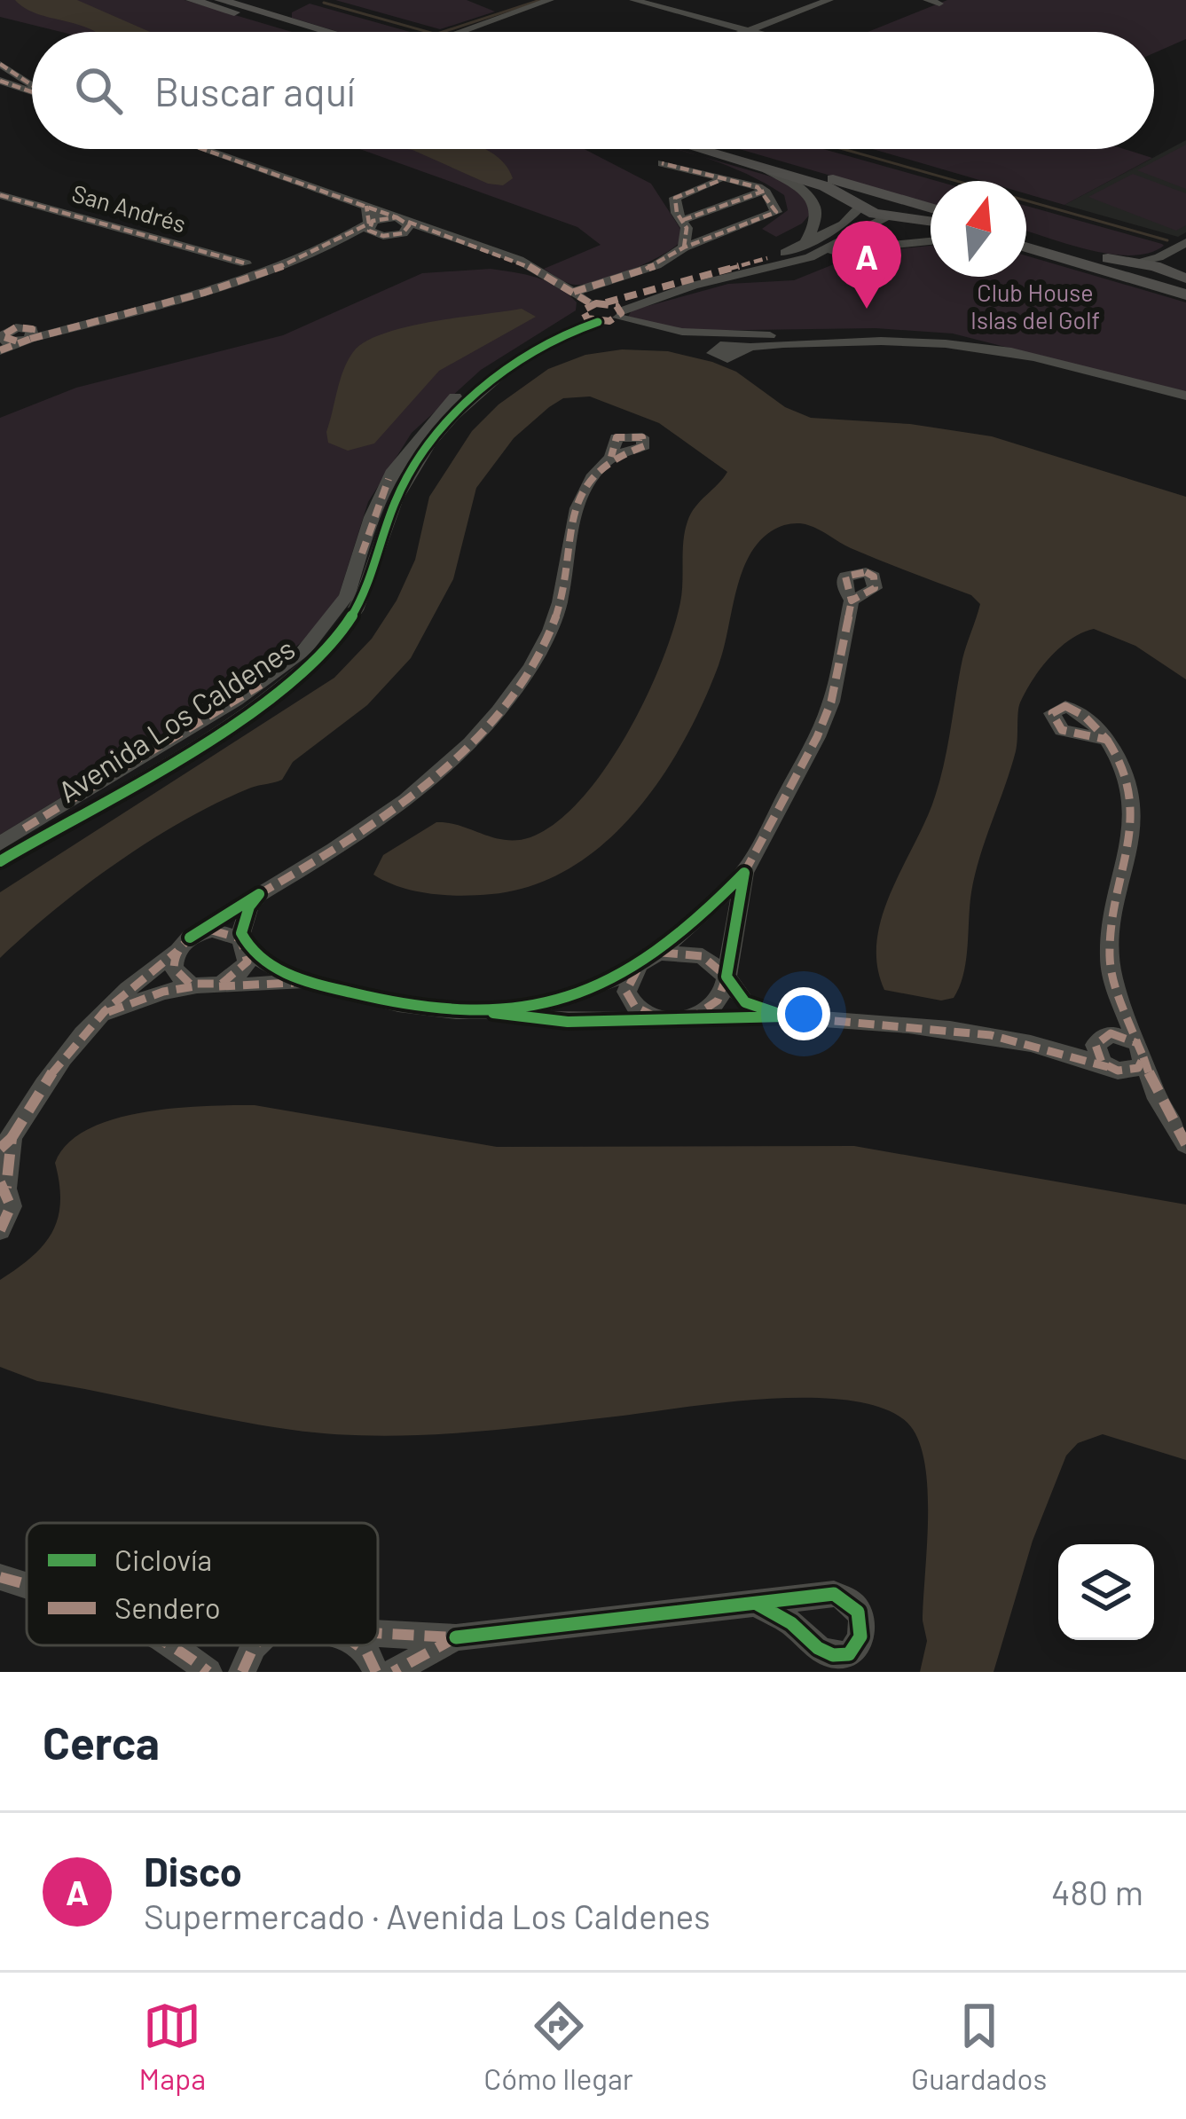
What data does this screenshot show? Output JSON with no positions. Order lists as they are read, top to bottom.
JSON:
{
  "streets": {
    "street": ["San Andrés", "Avenida Los Caldenes"]
  },
  "parks": ["Club House Islas del Golf"],
  "legend": ["Ciclovía", "Sendero"],
  "north": "top",
  "page": {
    "search": "Buscar aquí",
    "pins": "A",
    "heading": "Cerca",
    "list": [
      {
        "mark": "A",
        "name": "Disco",
        "note": "Supermercado · Avenida Los Caldenes",
        "value": "480 m"
      }
    ],
    "nav": ["Mapa", "Cómo llegar", "Guardados"]
  }
}
